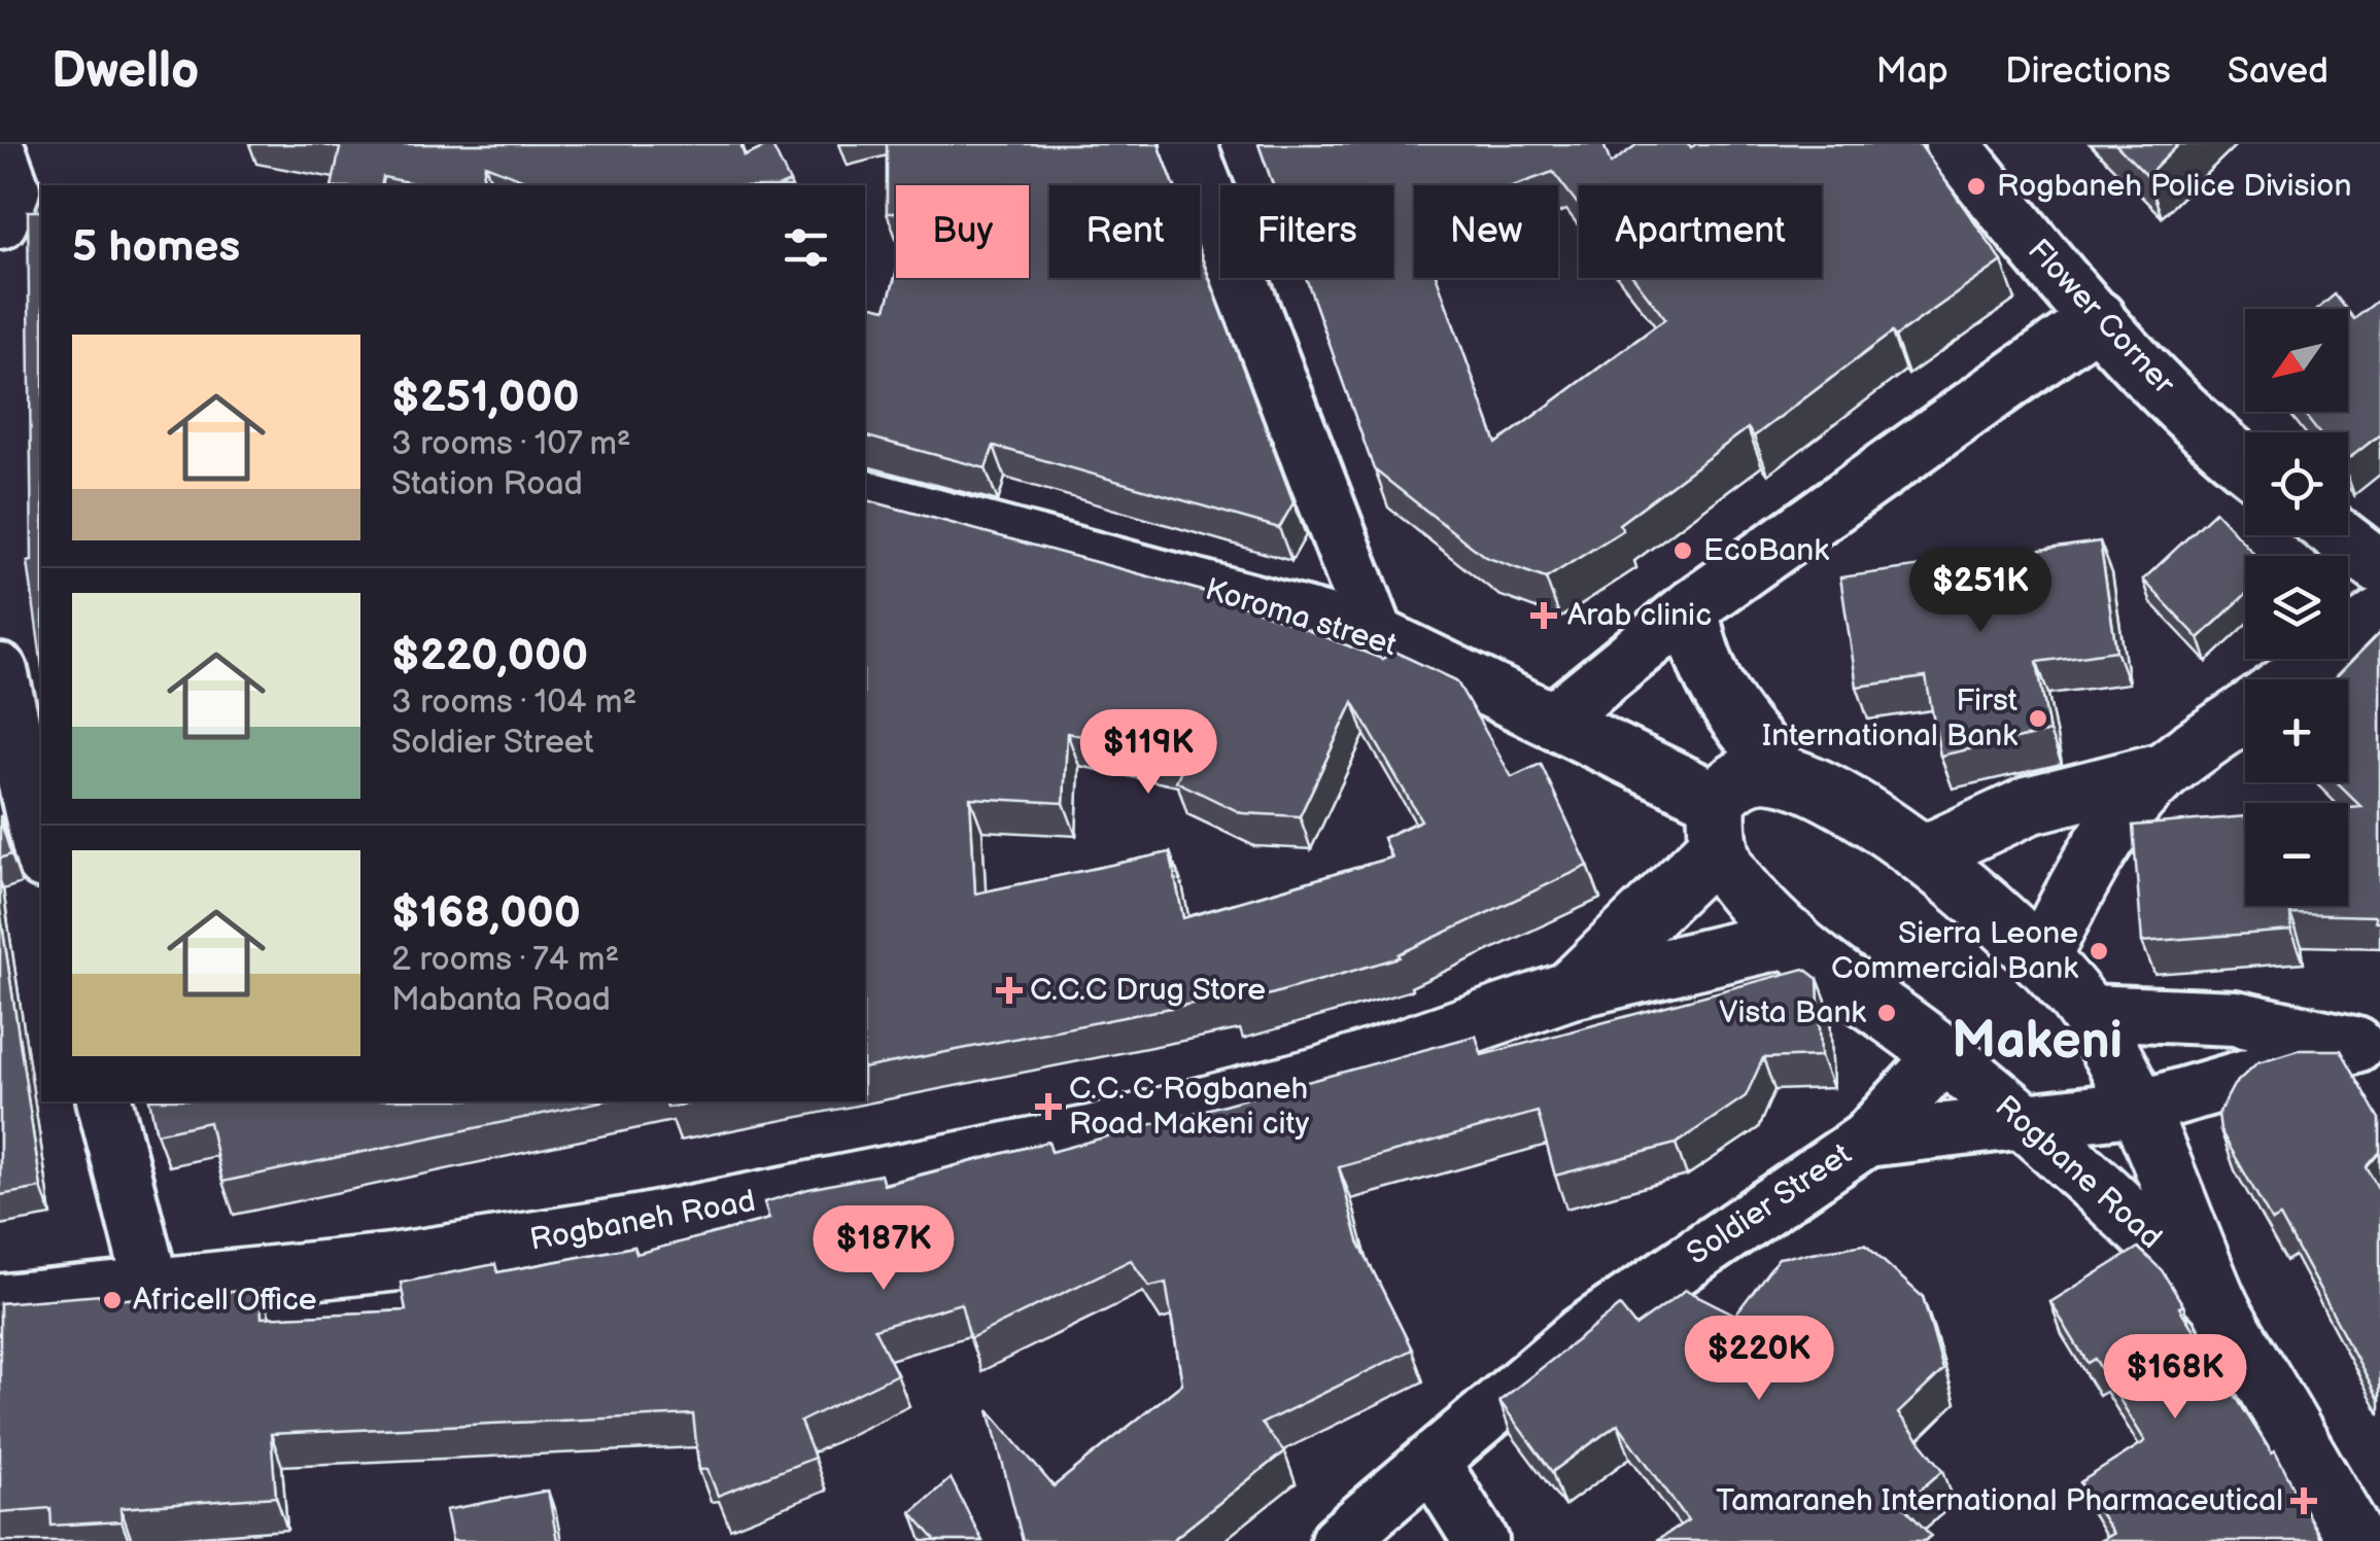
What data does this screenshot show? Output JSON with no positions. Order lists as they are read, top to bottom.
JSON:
{
  "streets": {
    "main road": ["Rogbane Road", "Rogbaneh Road"],
    "street": ["Flower Corner", "Koroma street", "Soldier Street"]
  },
  "crossings": [
    ["Koroma street", "Rogbane Road"],
    ["Rogbane Road", "Soldier Street"]
  ],
  "districts": ["Makeni"],
  "places": {
    "other": [
      "Rogbaneh Police Division",
      "EcoBank",
      "First International Bank",
      "Sierra Leone Commercial Bank",
      "Vista Bank",
      "Africell Office"
    ],
    "health": [
      "Arab clinic",
      "C.C.C Drug Store",
      "C.C. C Rogbaneh Road Makeni city",
      "Tamaraneh International Pharmaceutical"
    ]
  },
  "north": "bottom left",
  "page": {
    "header": "Dwello",
    "nav": ["Map", "Directions", "Saved"],
    "chip": [
      "Buy",
      "Rent",
      "Filters",
      "New",
      "Apartment"
    ],
    "heading": "5 homes",
    "map_buttons": ["+", "−"],
    "list": [
      {
        "name": "$251,000",
        "note": "3 rooms · 107 m² · Station Road"
      },
      {
        "name": "$220,000",
        "note": "3 rooms · 104 m² · Soldier Street"
      },
      {
        "name": "$168,000",
        "note": "2 rooms · 74 m² · Mabanta Road"
      }
    ],
    "price": [
      "$251K",
      "$119K",
      "$187K",
      "$220K",
      "$168K"
    ]
  }
}
